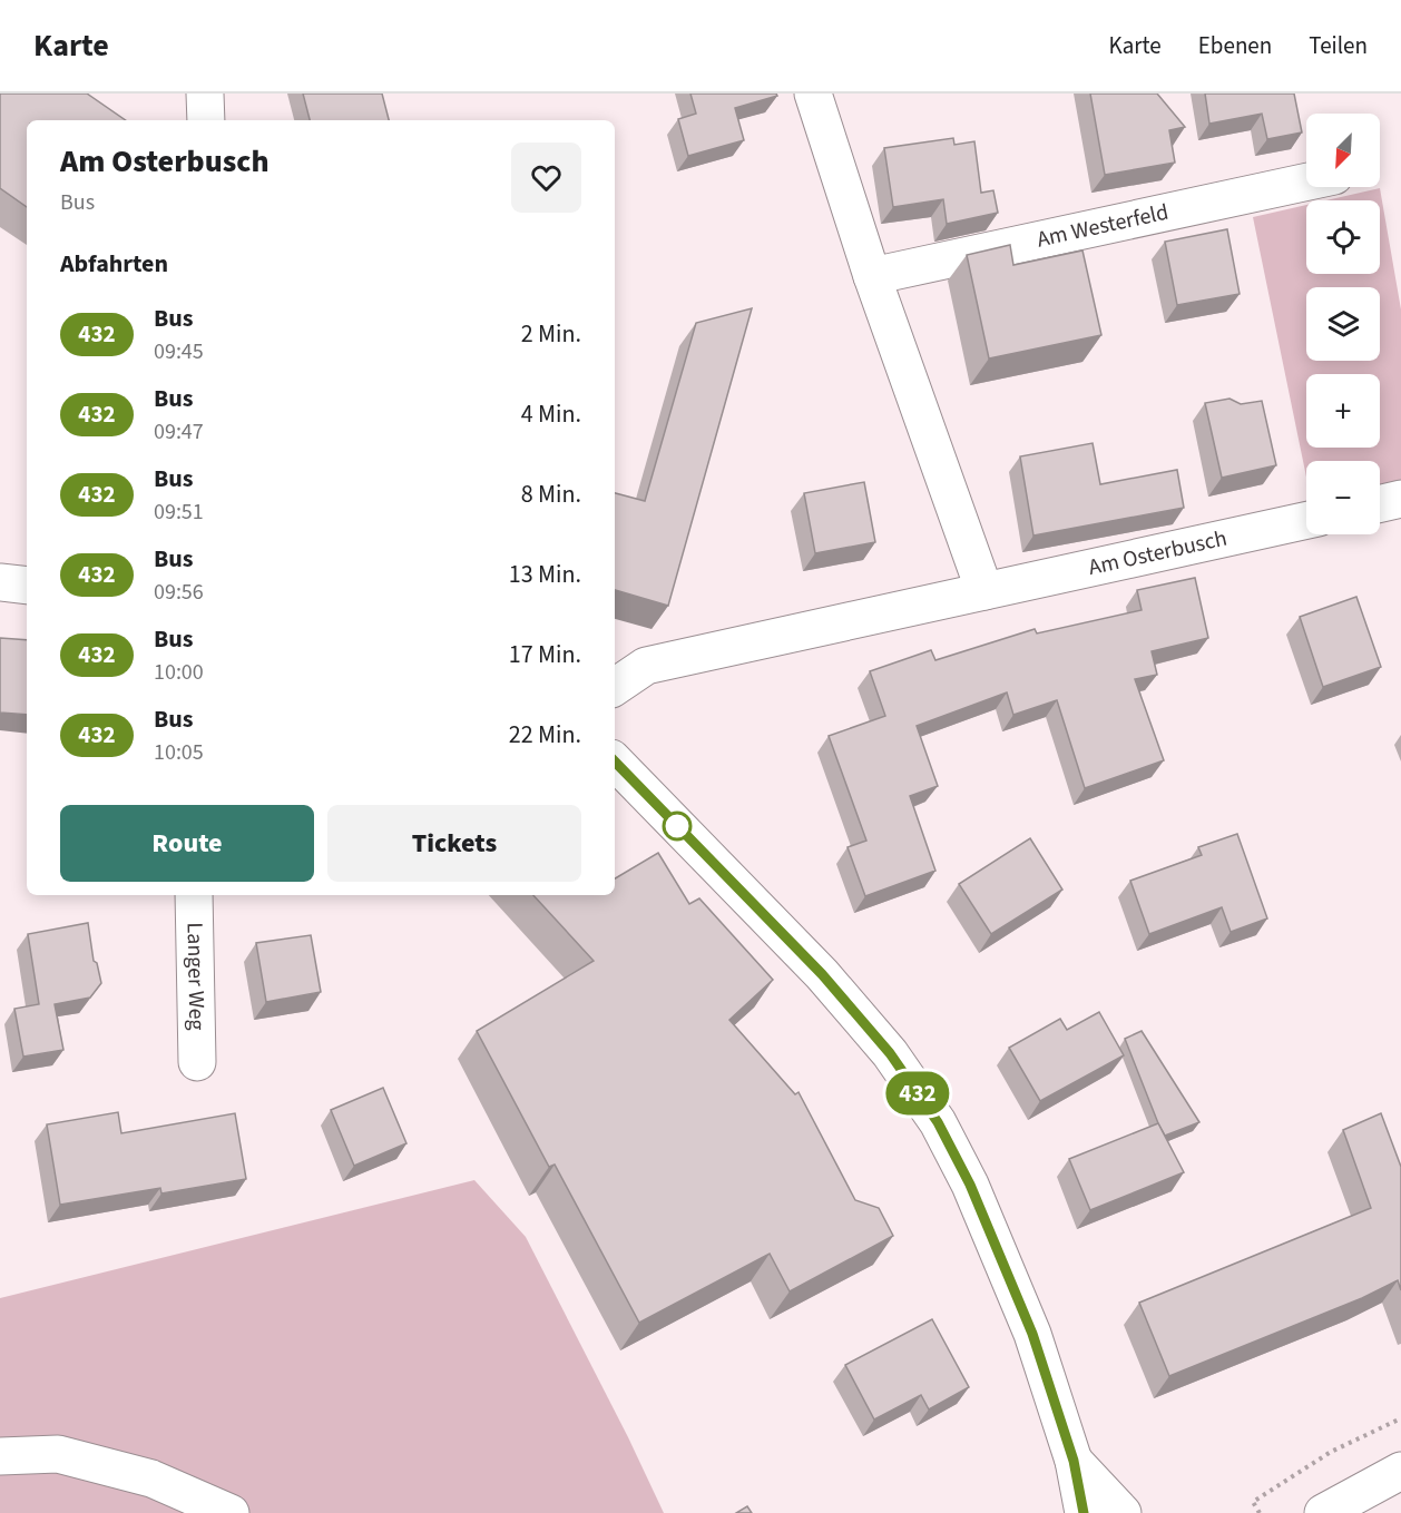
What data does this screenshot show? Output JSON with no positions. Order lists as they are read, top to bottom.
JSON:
{
  "streets": {
    "street": ["Am Westerfeld", "Am Osterbusch", "Langer Weg"]
  },
  "lines": ["bus line 432"],
  "north": "bottom left",
  "page": {
    "header": "Karte",
    "nav": ["Karte", "Ebenen", "Teilen"],
    "on_map": "432",
    "map_buttons": ["+", "−"],
    "heading": [
      ["Am Osterbusch", "Bus"],
      "Abfahrten"
    ],
    "list": [
      {
        "mark": "432",
        "name": "Bus",
        "note": "09:45",
        "value": "2 Min."
      },
      {
        "mark": "432",
        "name": "Bus",
        "note": "09:47",
        "value": "4 Min."
      },
      {
        "mark": "432",
        "name": "Bus",
        "note": "09:51",
        "value": "8 Min."
      },
      {
        "mark": "432",
        "name": "Bus",
        "note": "09:56",
        "value": "13 Min."
      },
      {
        "mark": "432",
        "name": "Bus",
        "note": "10:00",
        "value": "17 Min."
      },
      {
        "mark": "432",
        "name": "Bus",
        "note": "10:05",
        "value": "22 Min."
      }
    ],
    "buttons": ["Route", "Tickets"]
  }
}
